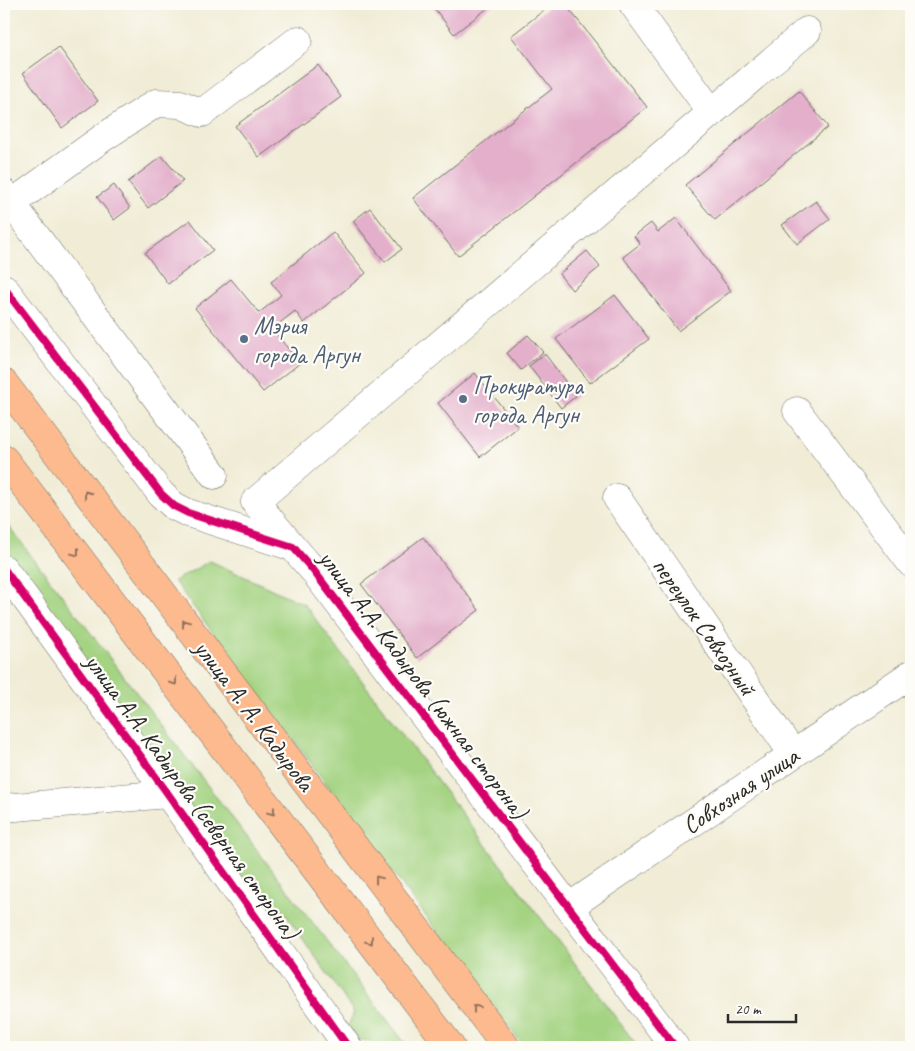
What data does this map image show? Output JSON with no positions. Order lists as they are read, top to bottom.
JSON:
{
  "streets": {
    "main road": ["улица А. А. Кадырова"],
    "street": [
      "переулок Совхозный",
      "улица А.А. Кадырова (южная сторона)",
      "Совхозная улица",
      "улица А.А. Кадырова (северная сторона)"
    ]
  },
  "crossings": [
    ["переулок Совхозный", "Совхозная улица"],
    ["улица А.А. Кадырова (южная сторона)", "Совхозная улица"]
  ],
  "places": ["Мэрия города Аргун", "Прокуратура города Аргун"],
  "scale_bar": "20 m"
}
